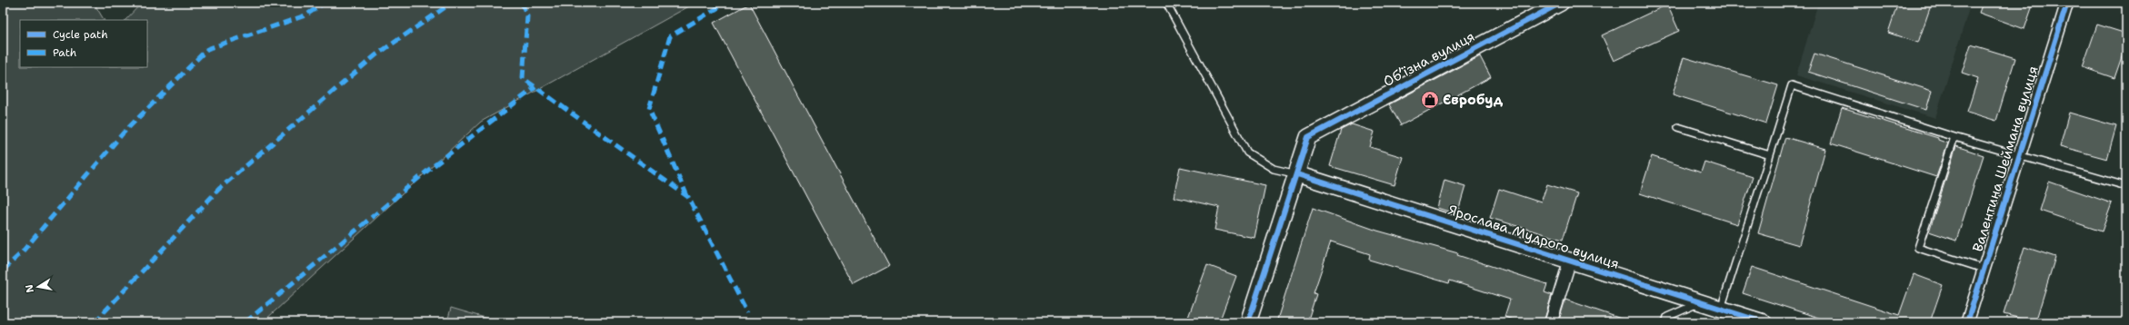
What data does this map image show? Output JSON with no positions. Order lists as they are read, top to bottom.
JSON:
{
  "streets": {
    "street": ["Об’їзна вулиця", "Валентина Шеймана вулиця", "Ярослава Мудрого вулиця"]
  },
  "crossings": [
    ["Об’їзна вулиця", "Ярослава Мудрого вулиця"]
  ],
  "places": {
    "shop": ["Євробуд"]
  },
  "legend": ["Cycle path", "Path"],
  "north": "left"
}
